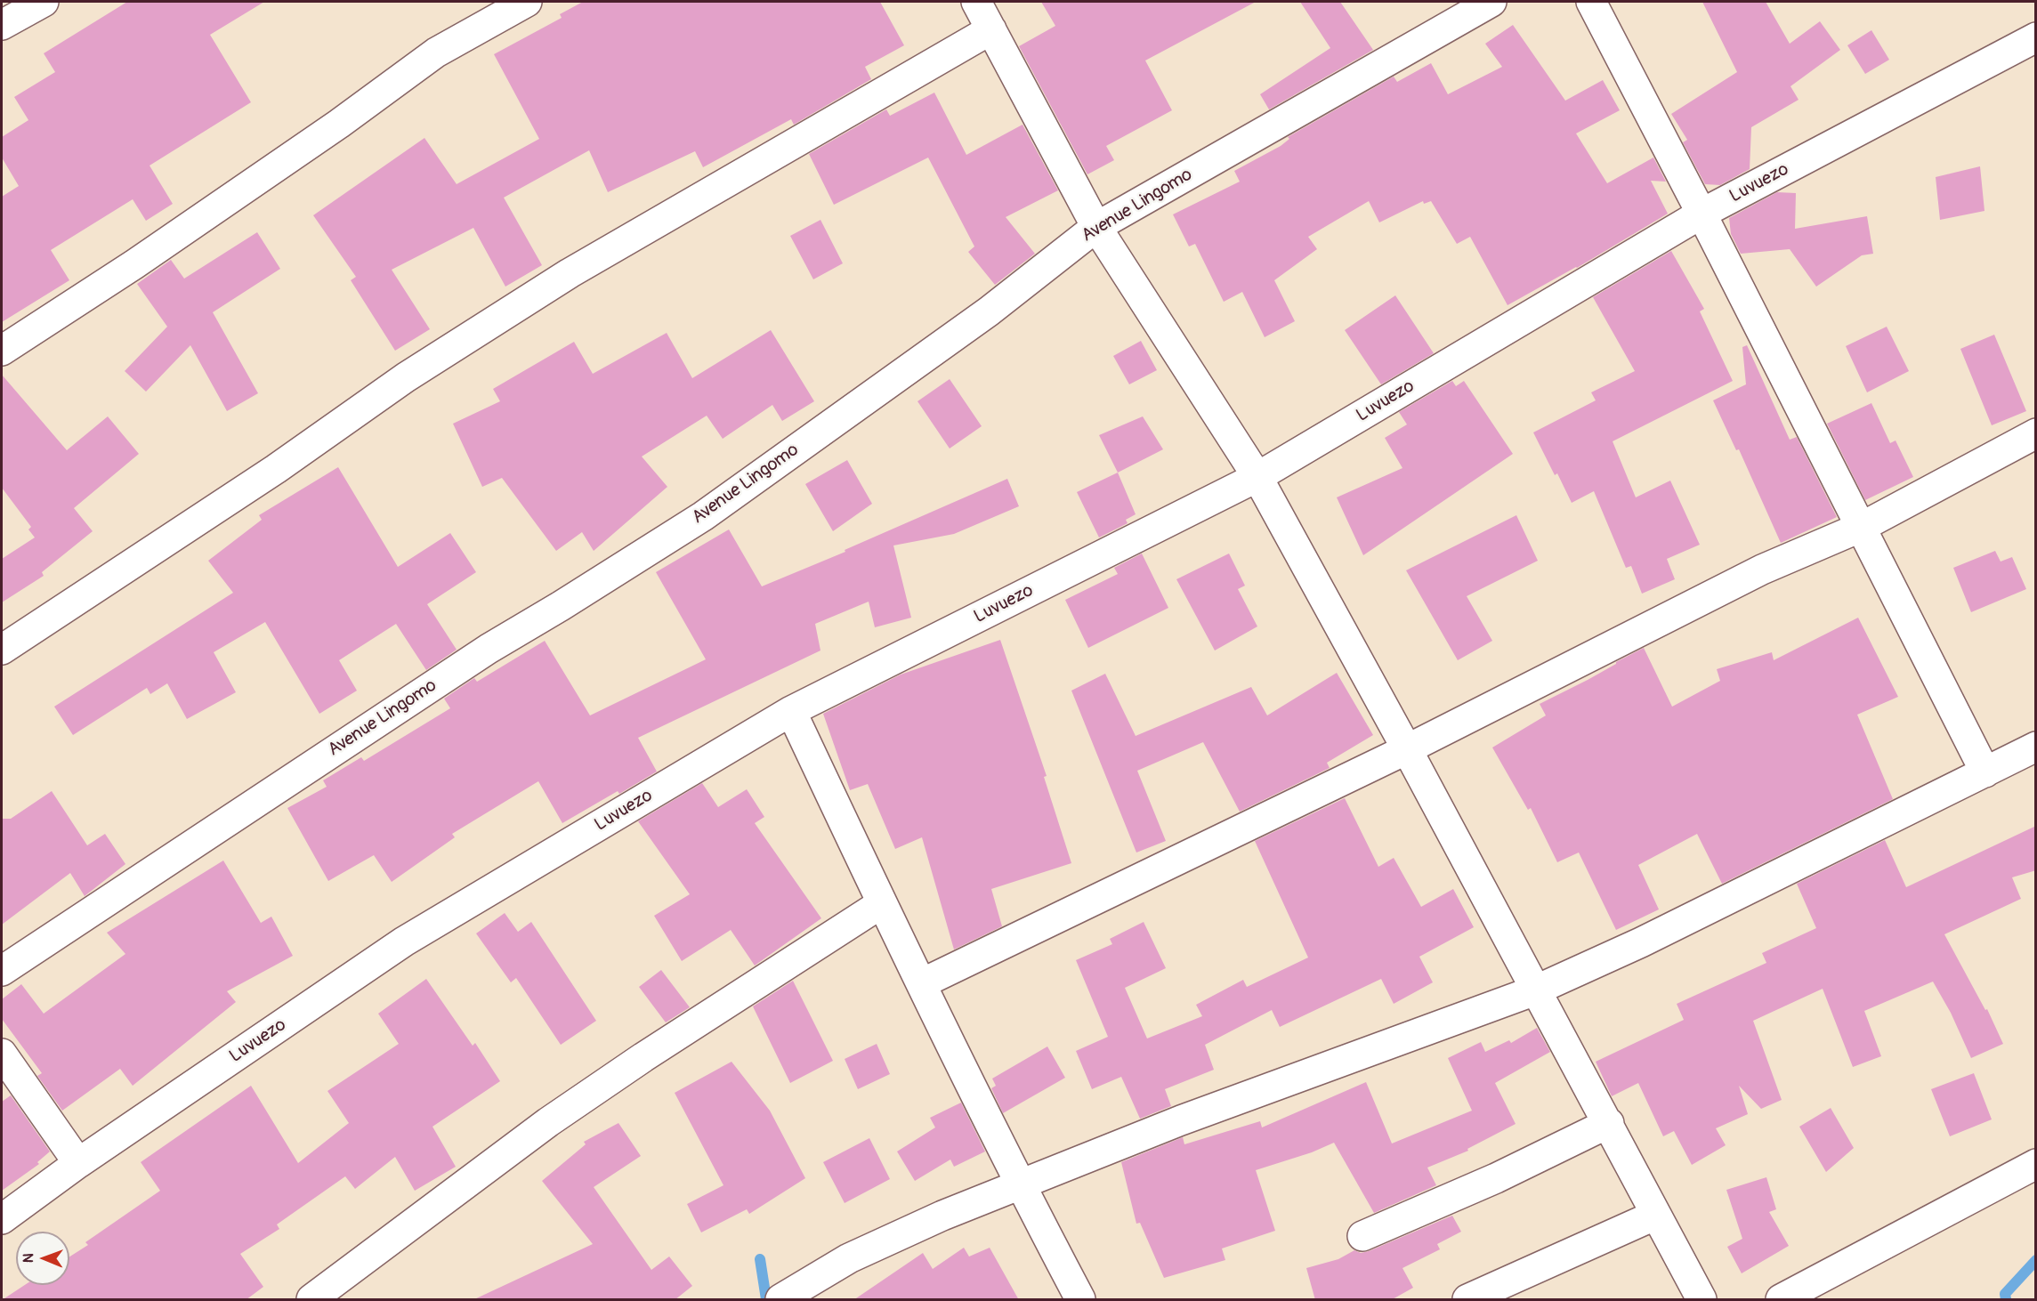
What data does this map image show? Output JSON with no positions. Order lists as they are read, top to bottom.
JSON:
{
  "streets": {
    "street": ["Luvuezo", "Avenue Lingomo"]
  },
  "north": "left"
}
